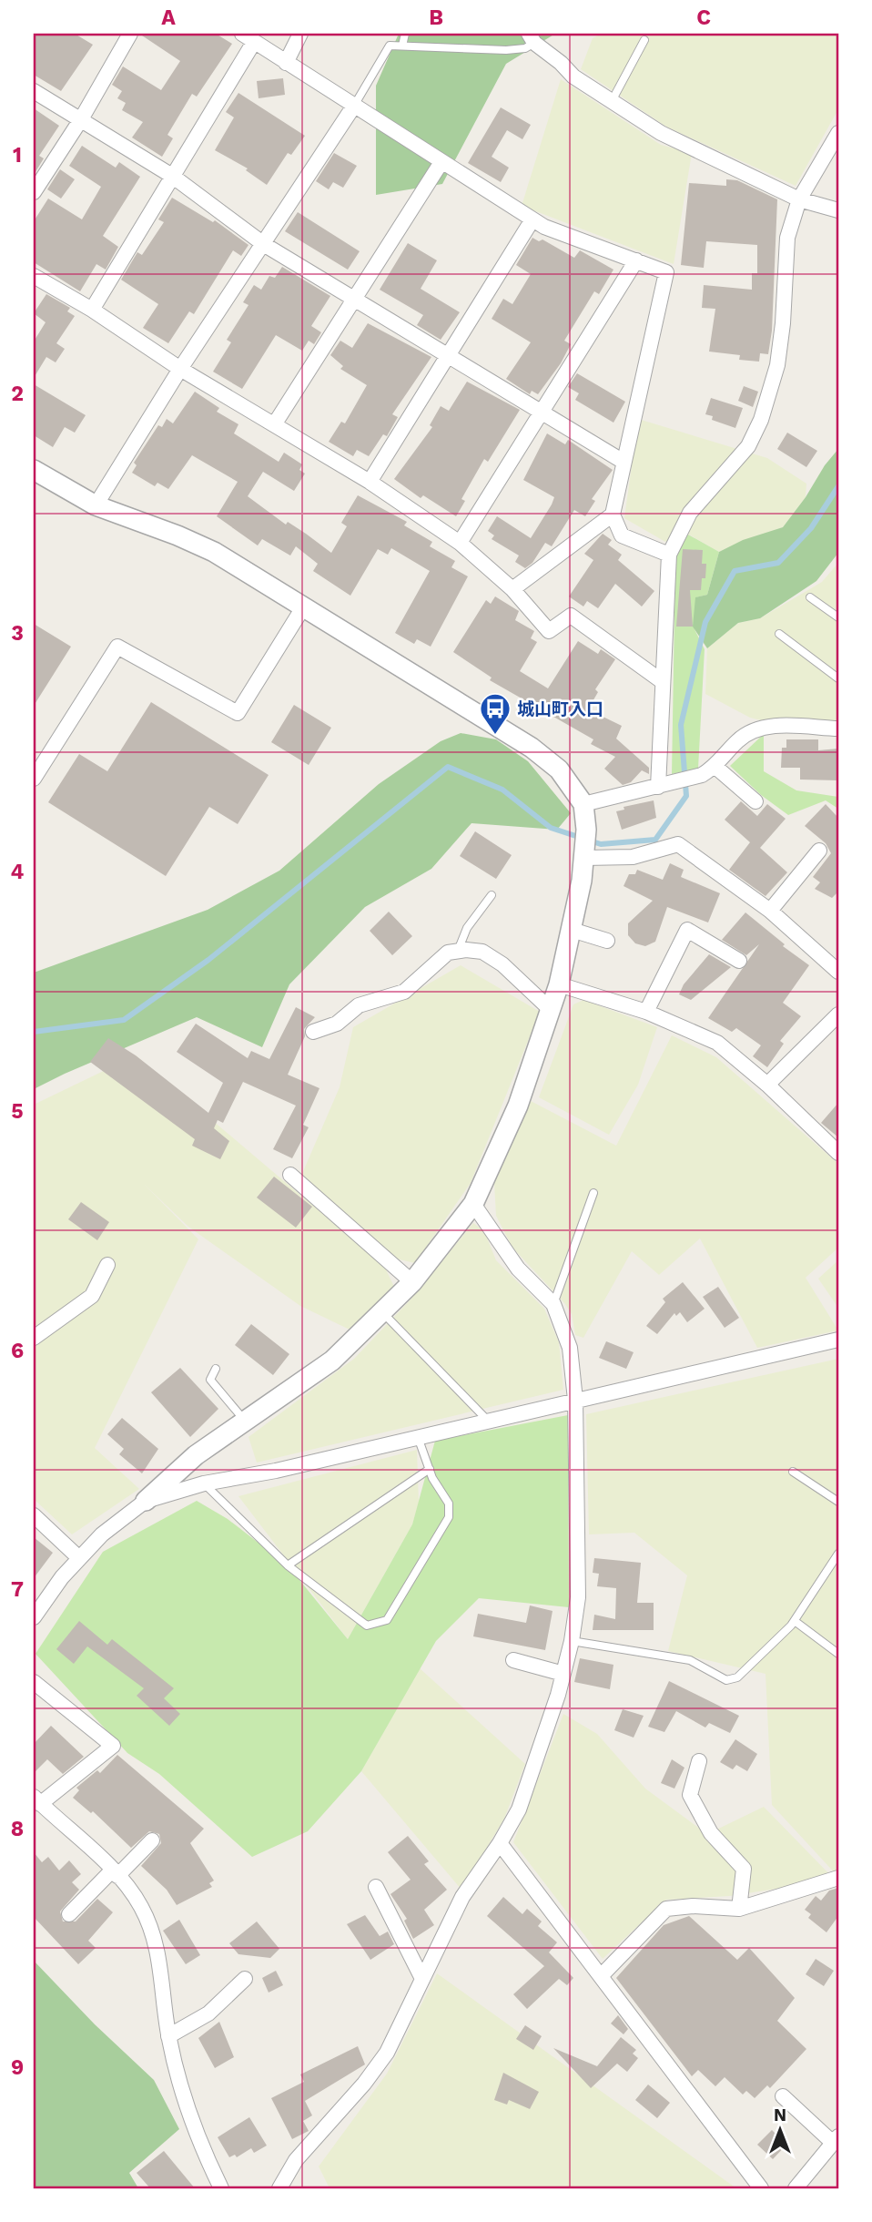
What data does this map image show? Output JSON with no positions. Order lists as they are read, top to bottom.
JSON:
{
  "places": {
    "bus stop": ["城山町入口"]
  },
  "north": "top",
  "grid": {
    "columns": ["A", "B", "C"],
    "rows": [
      "1",
      "2",
      "3",
      "4",
      "5",
      "6",
      "7",
      "8",
      "9"
    ]
  }
}
